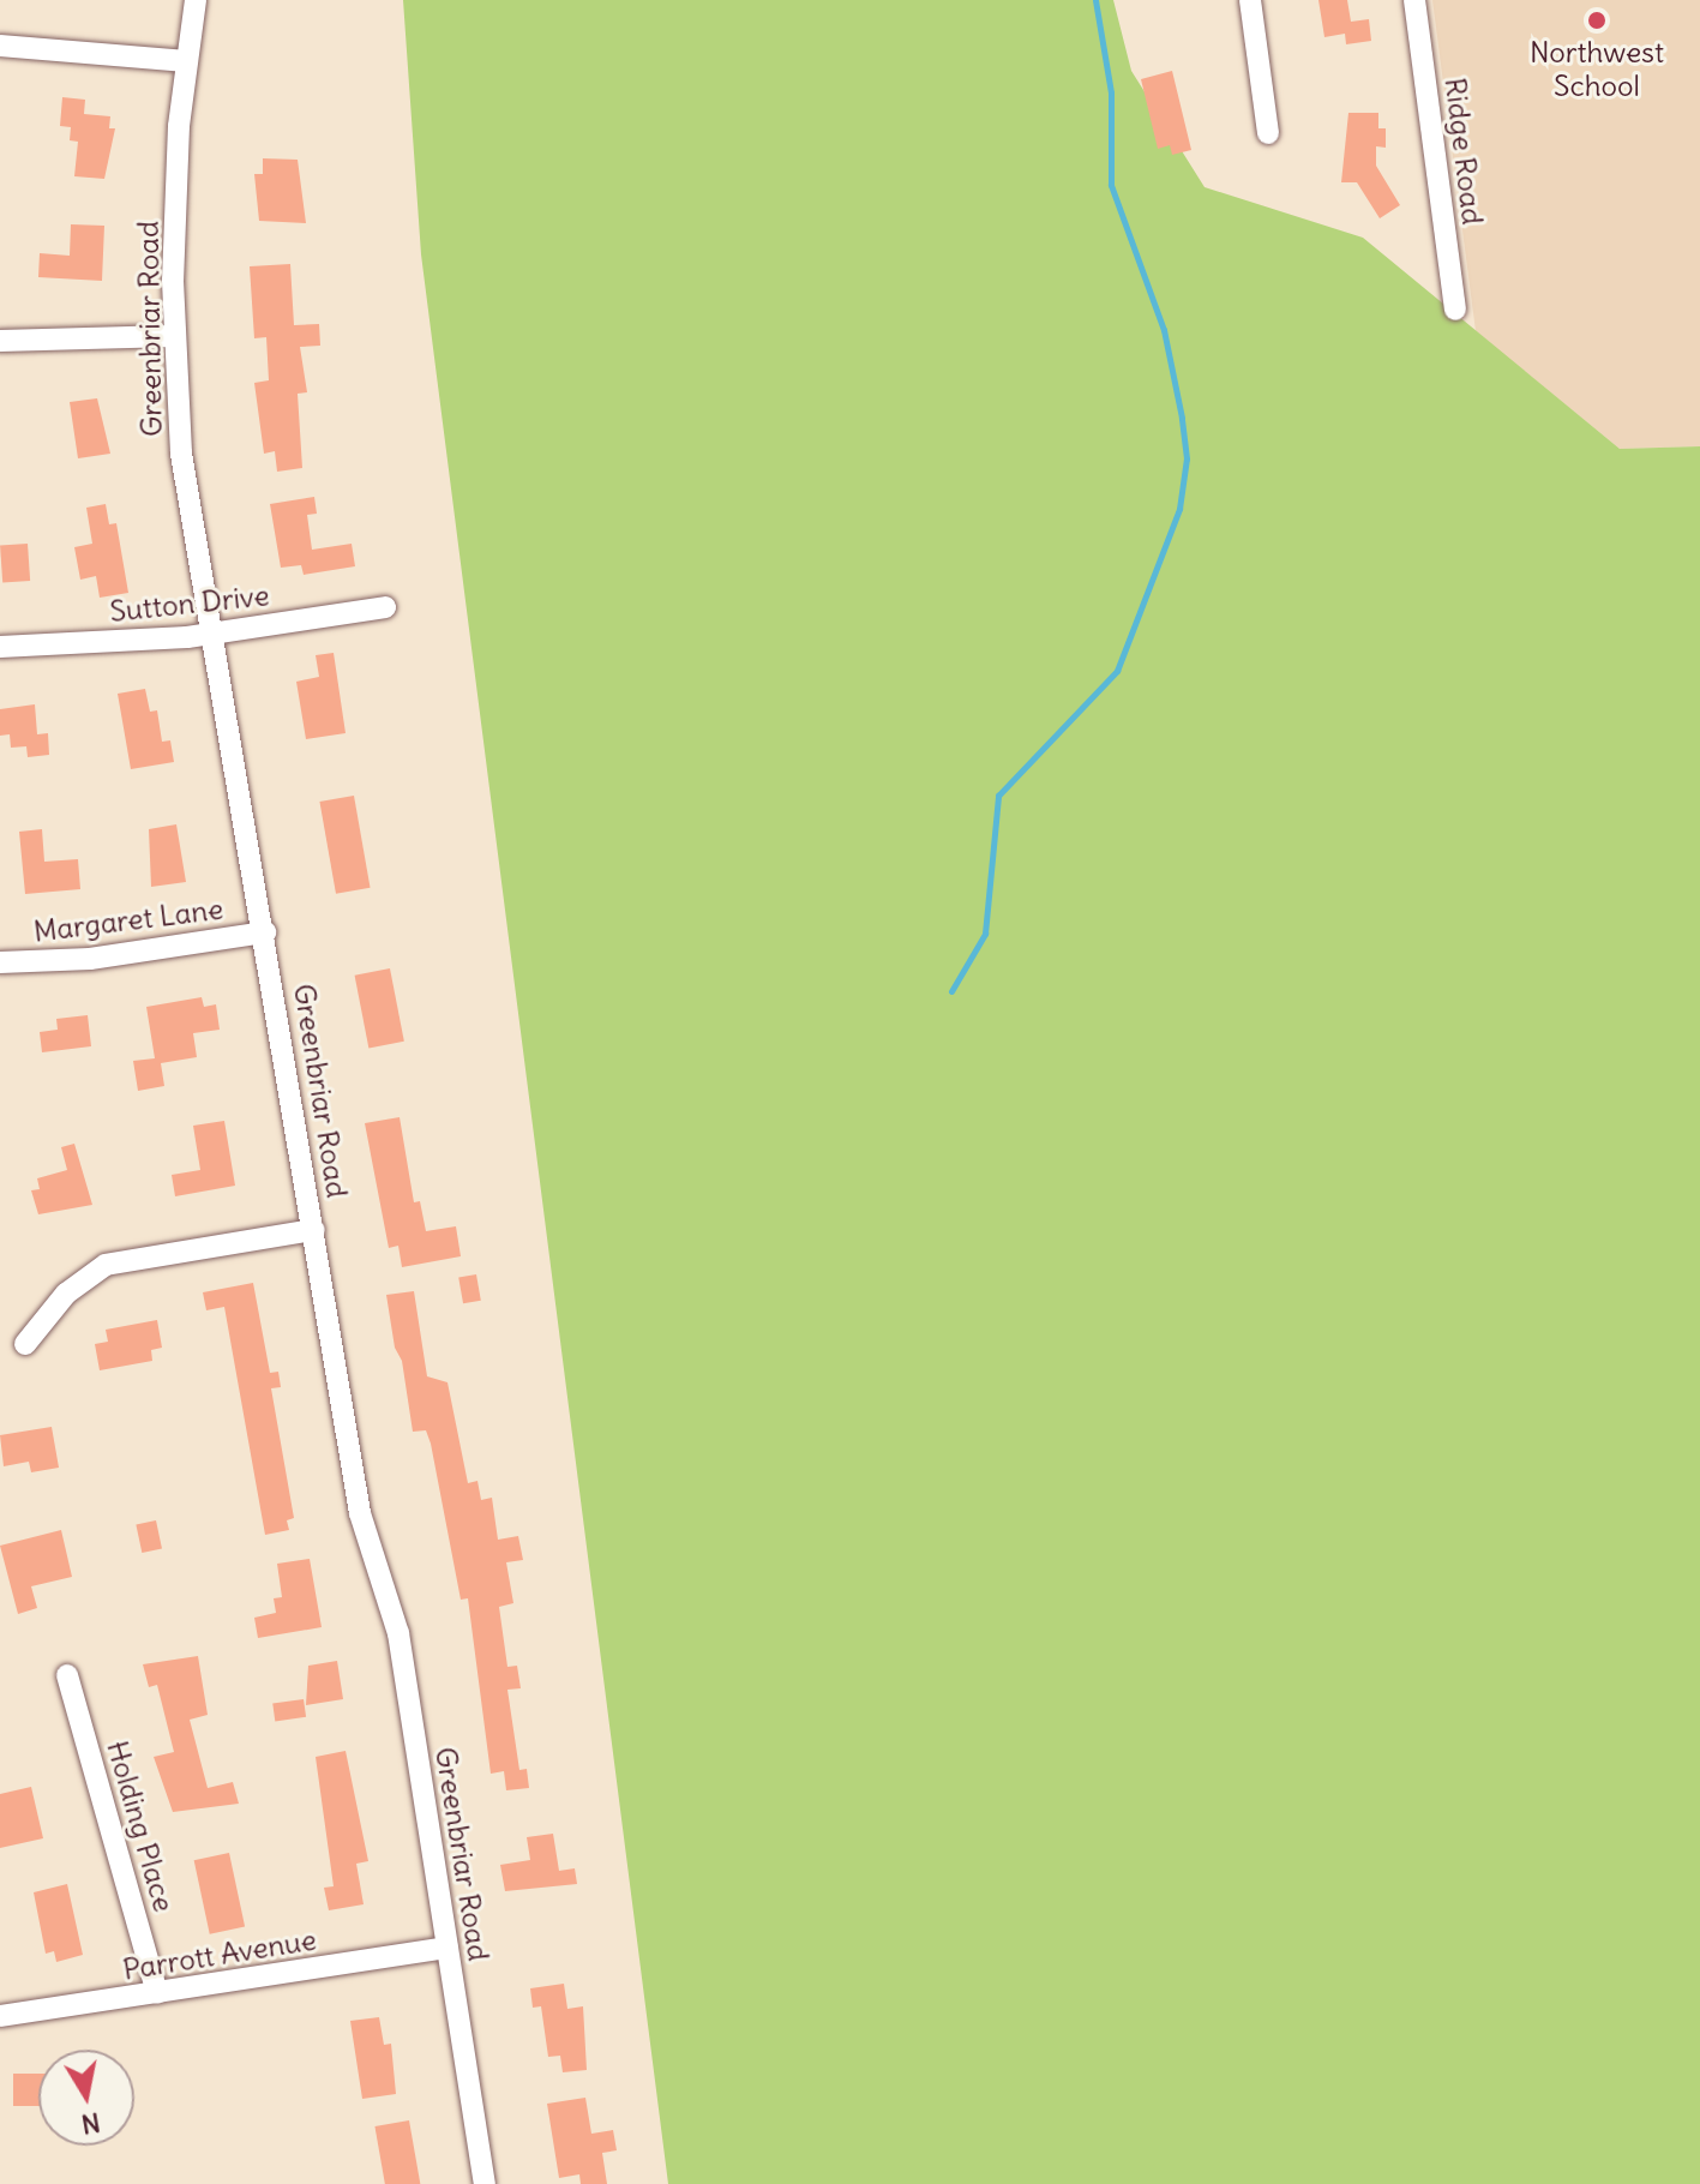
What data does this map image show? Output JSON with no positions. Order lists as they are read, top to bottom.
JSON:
{
  "streets": {
    "street": [
      "Ridge Road",
      "Greenbriar Road",
      "Sutton Drive",
      "Margaret Lane",
      "Holding Place",
      "Parrott Avenue"
    ]
  },
  "crossings": [
    ["Greenbriar Road", "Sutton Drive"],
    ["Greenbriar Road", "Margaret Lane"],
    ["Greenbriar Road", "Parrott Avenue"],
    ["Holding Place", "Parrott Avenue"]
  ],
  "places": ["Northwest School"],
  "north": "bottom"
}
